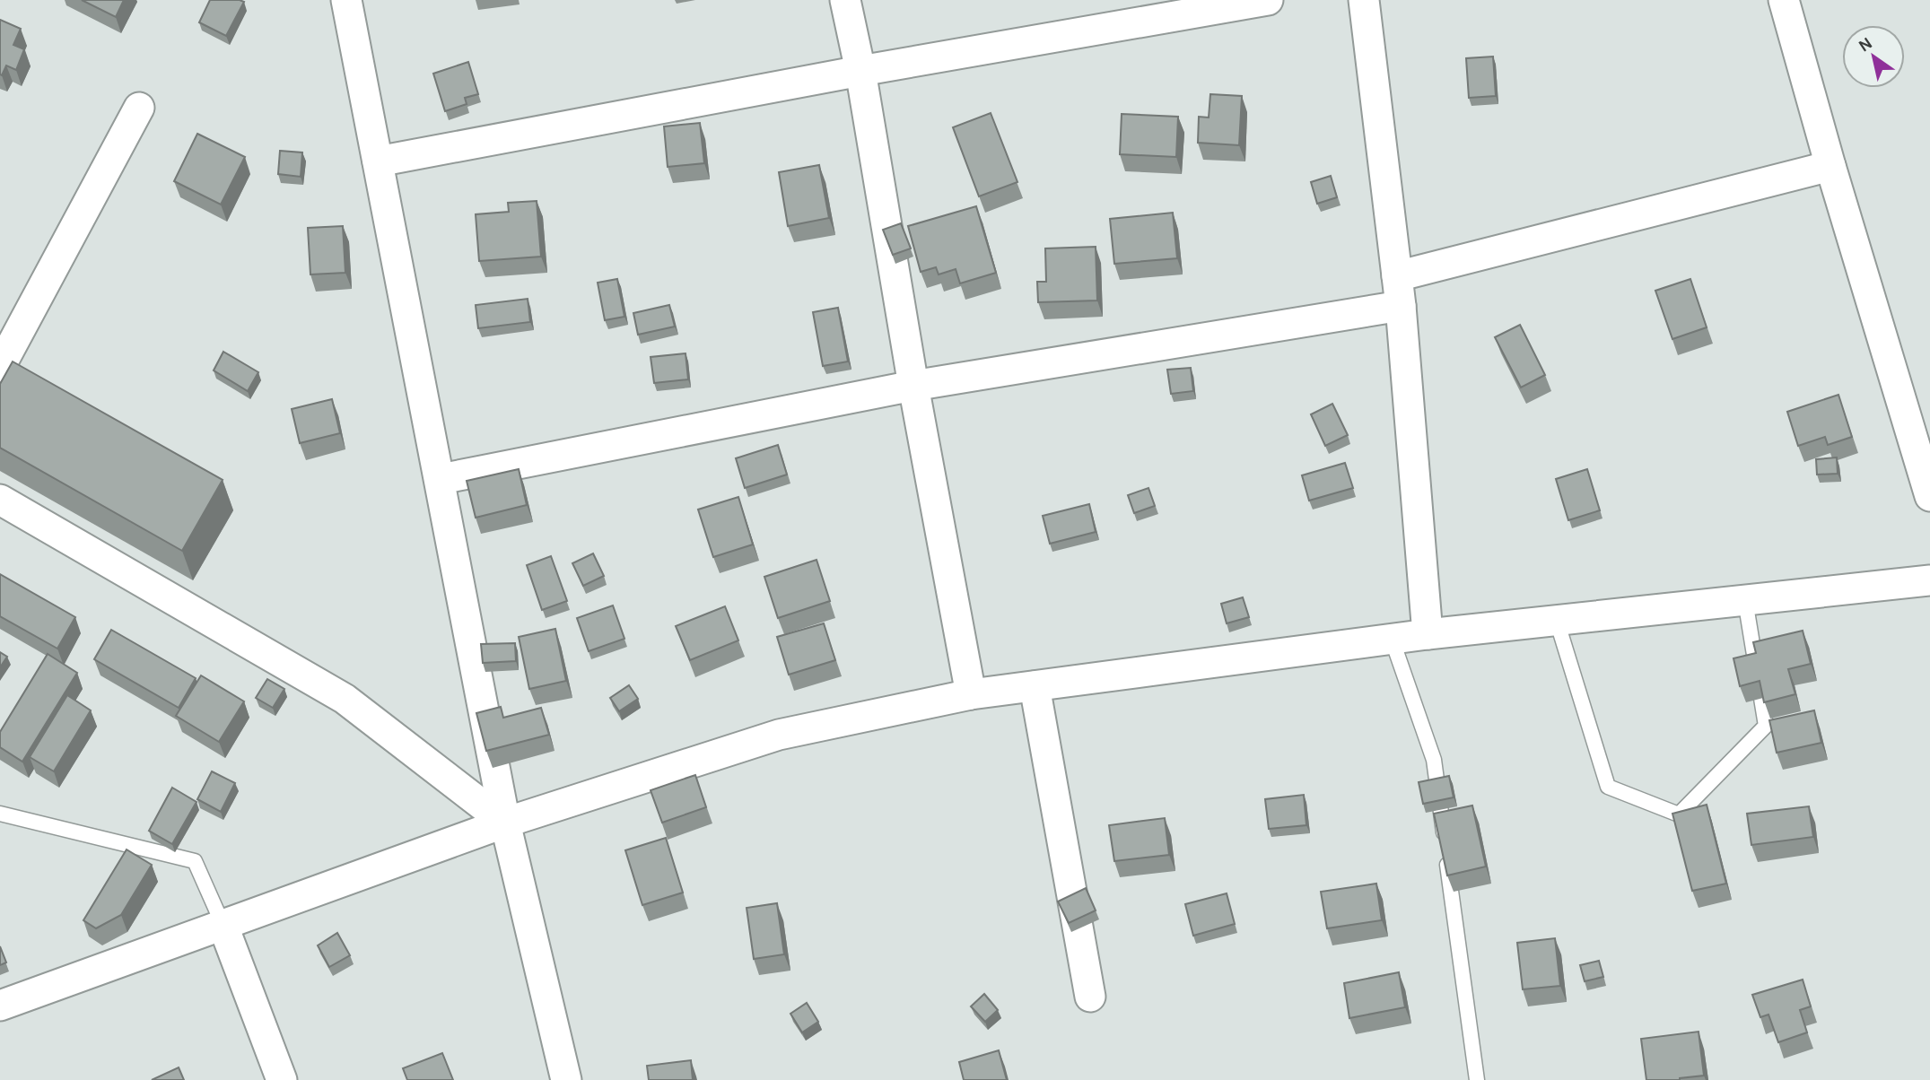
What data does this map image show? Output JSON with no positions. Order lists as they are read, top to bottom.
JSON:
{
  "north": "top left"
}
